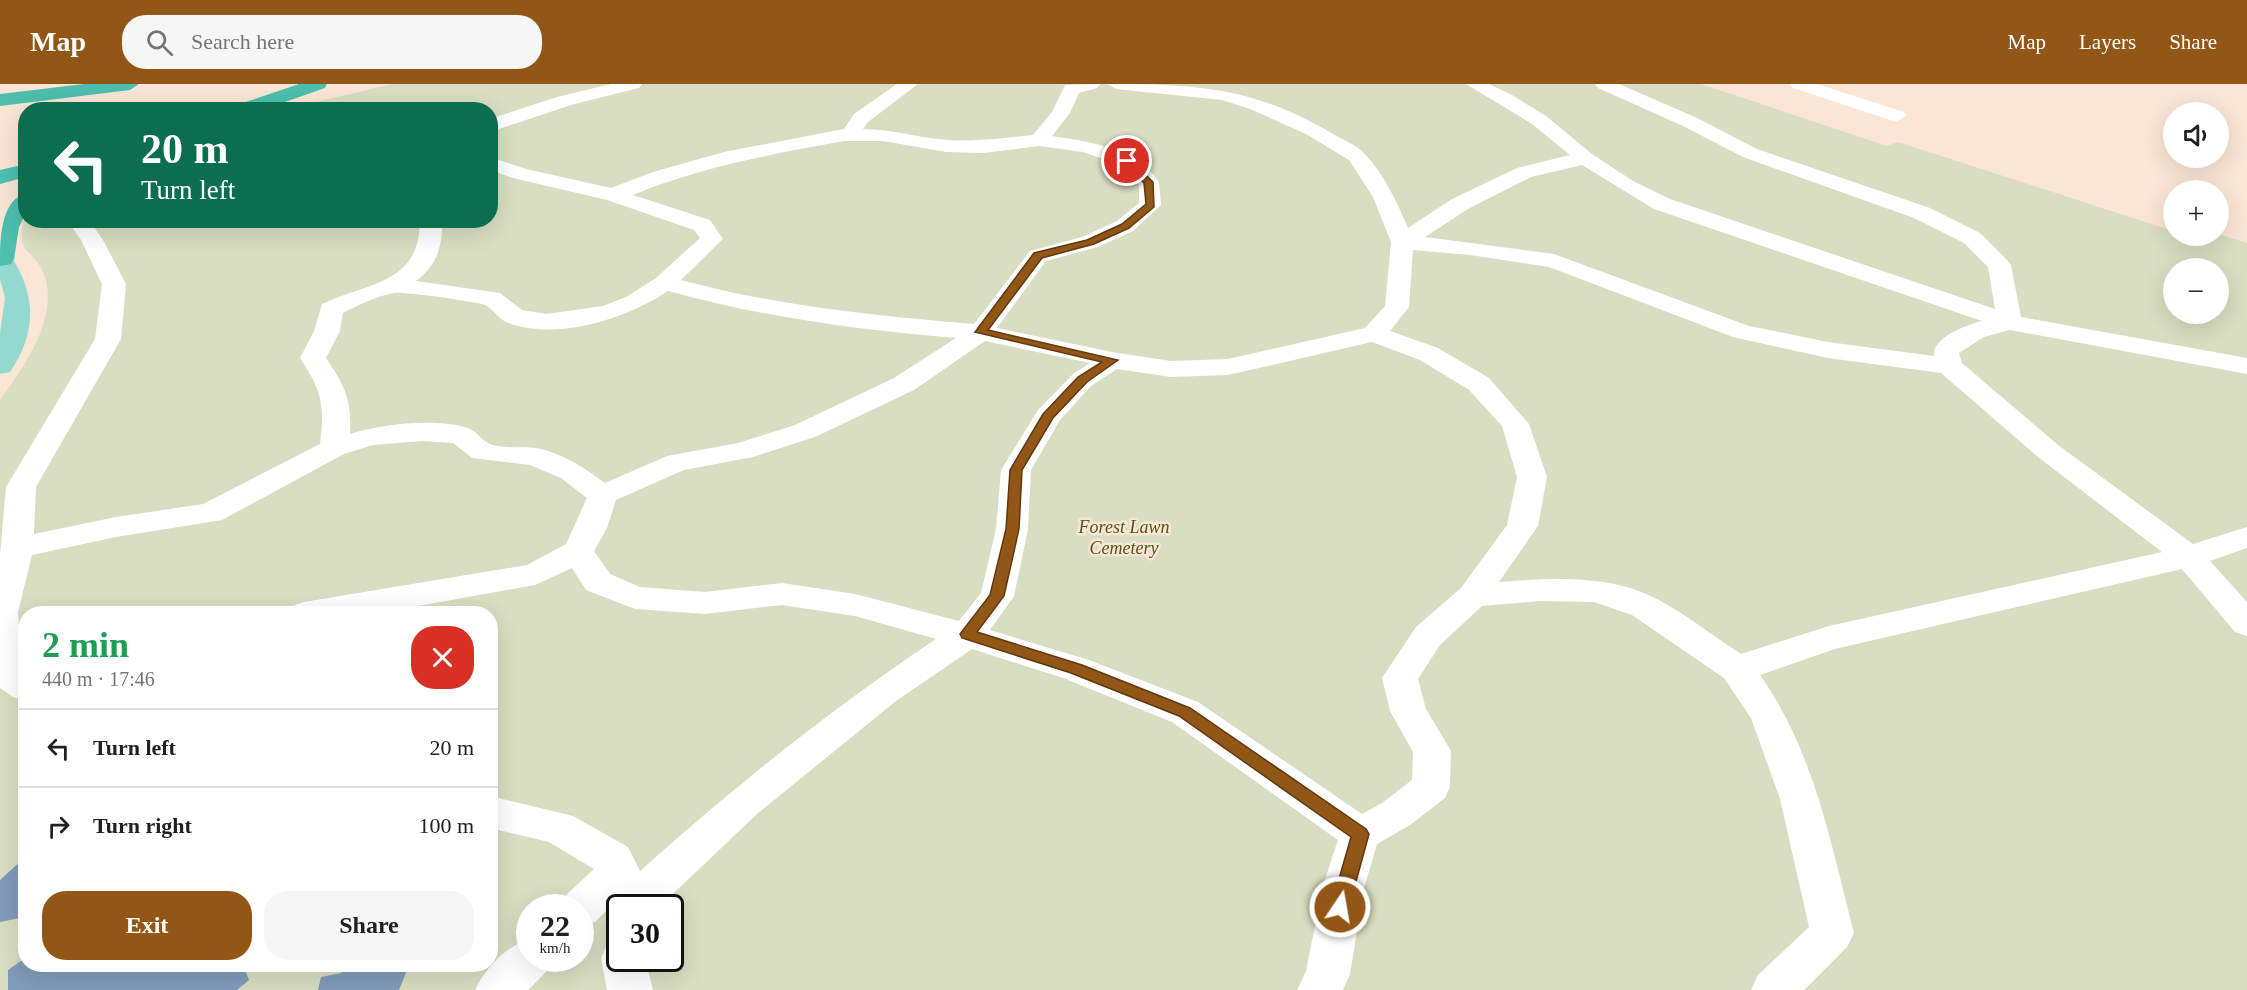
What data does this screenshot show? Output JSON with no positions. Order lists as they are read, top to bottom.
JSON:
{
  "parks": ["Forest Lawn Cemetery"],
  "page": {
    "header": "Map",
    "search": "Search here",
    "nav": ["Map", "Layers", "Share"],
    "map_buttons": ["+", "−"],
    "turn": ["20 m", "Turn left"],
    "heading": ["2 min", "440 m · 17:46"],
    "list": [
      {
        "name": "Turn left",
        "value": "20 m"
      },
      {
        "name": "Turn right",
        "value": "100 m"
      }
    ],
    "buttons": ["Exit", "Share"],
    "speed": "22 km/h",
    "limit": "30"
  }
}
